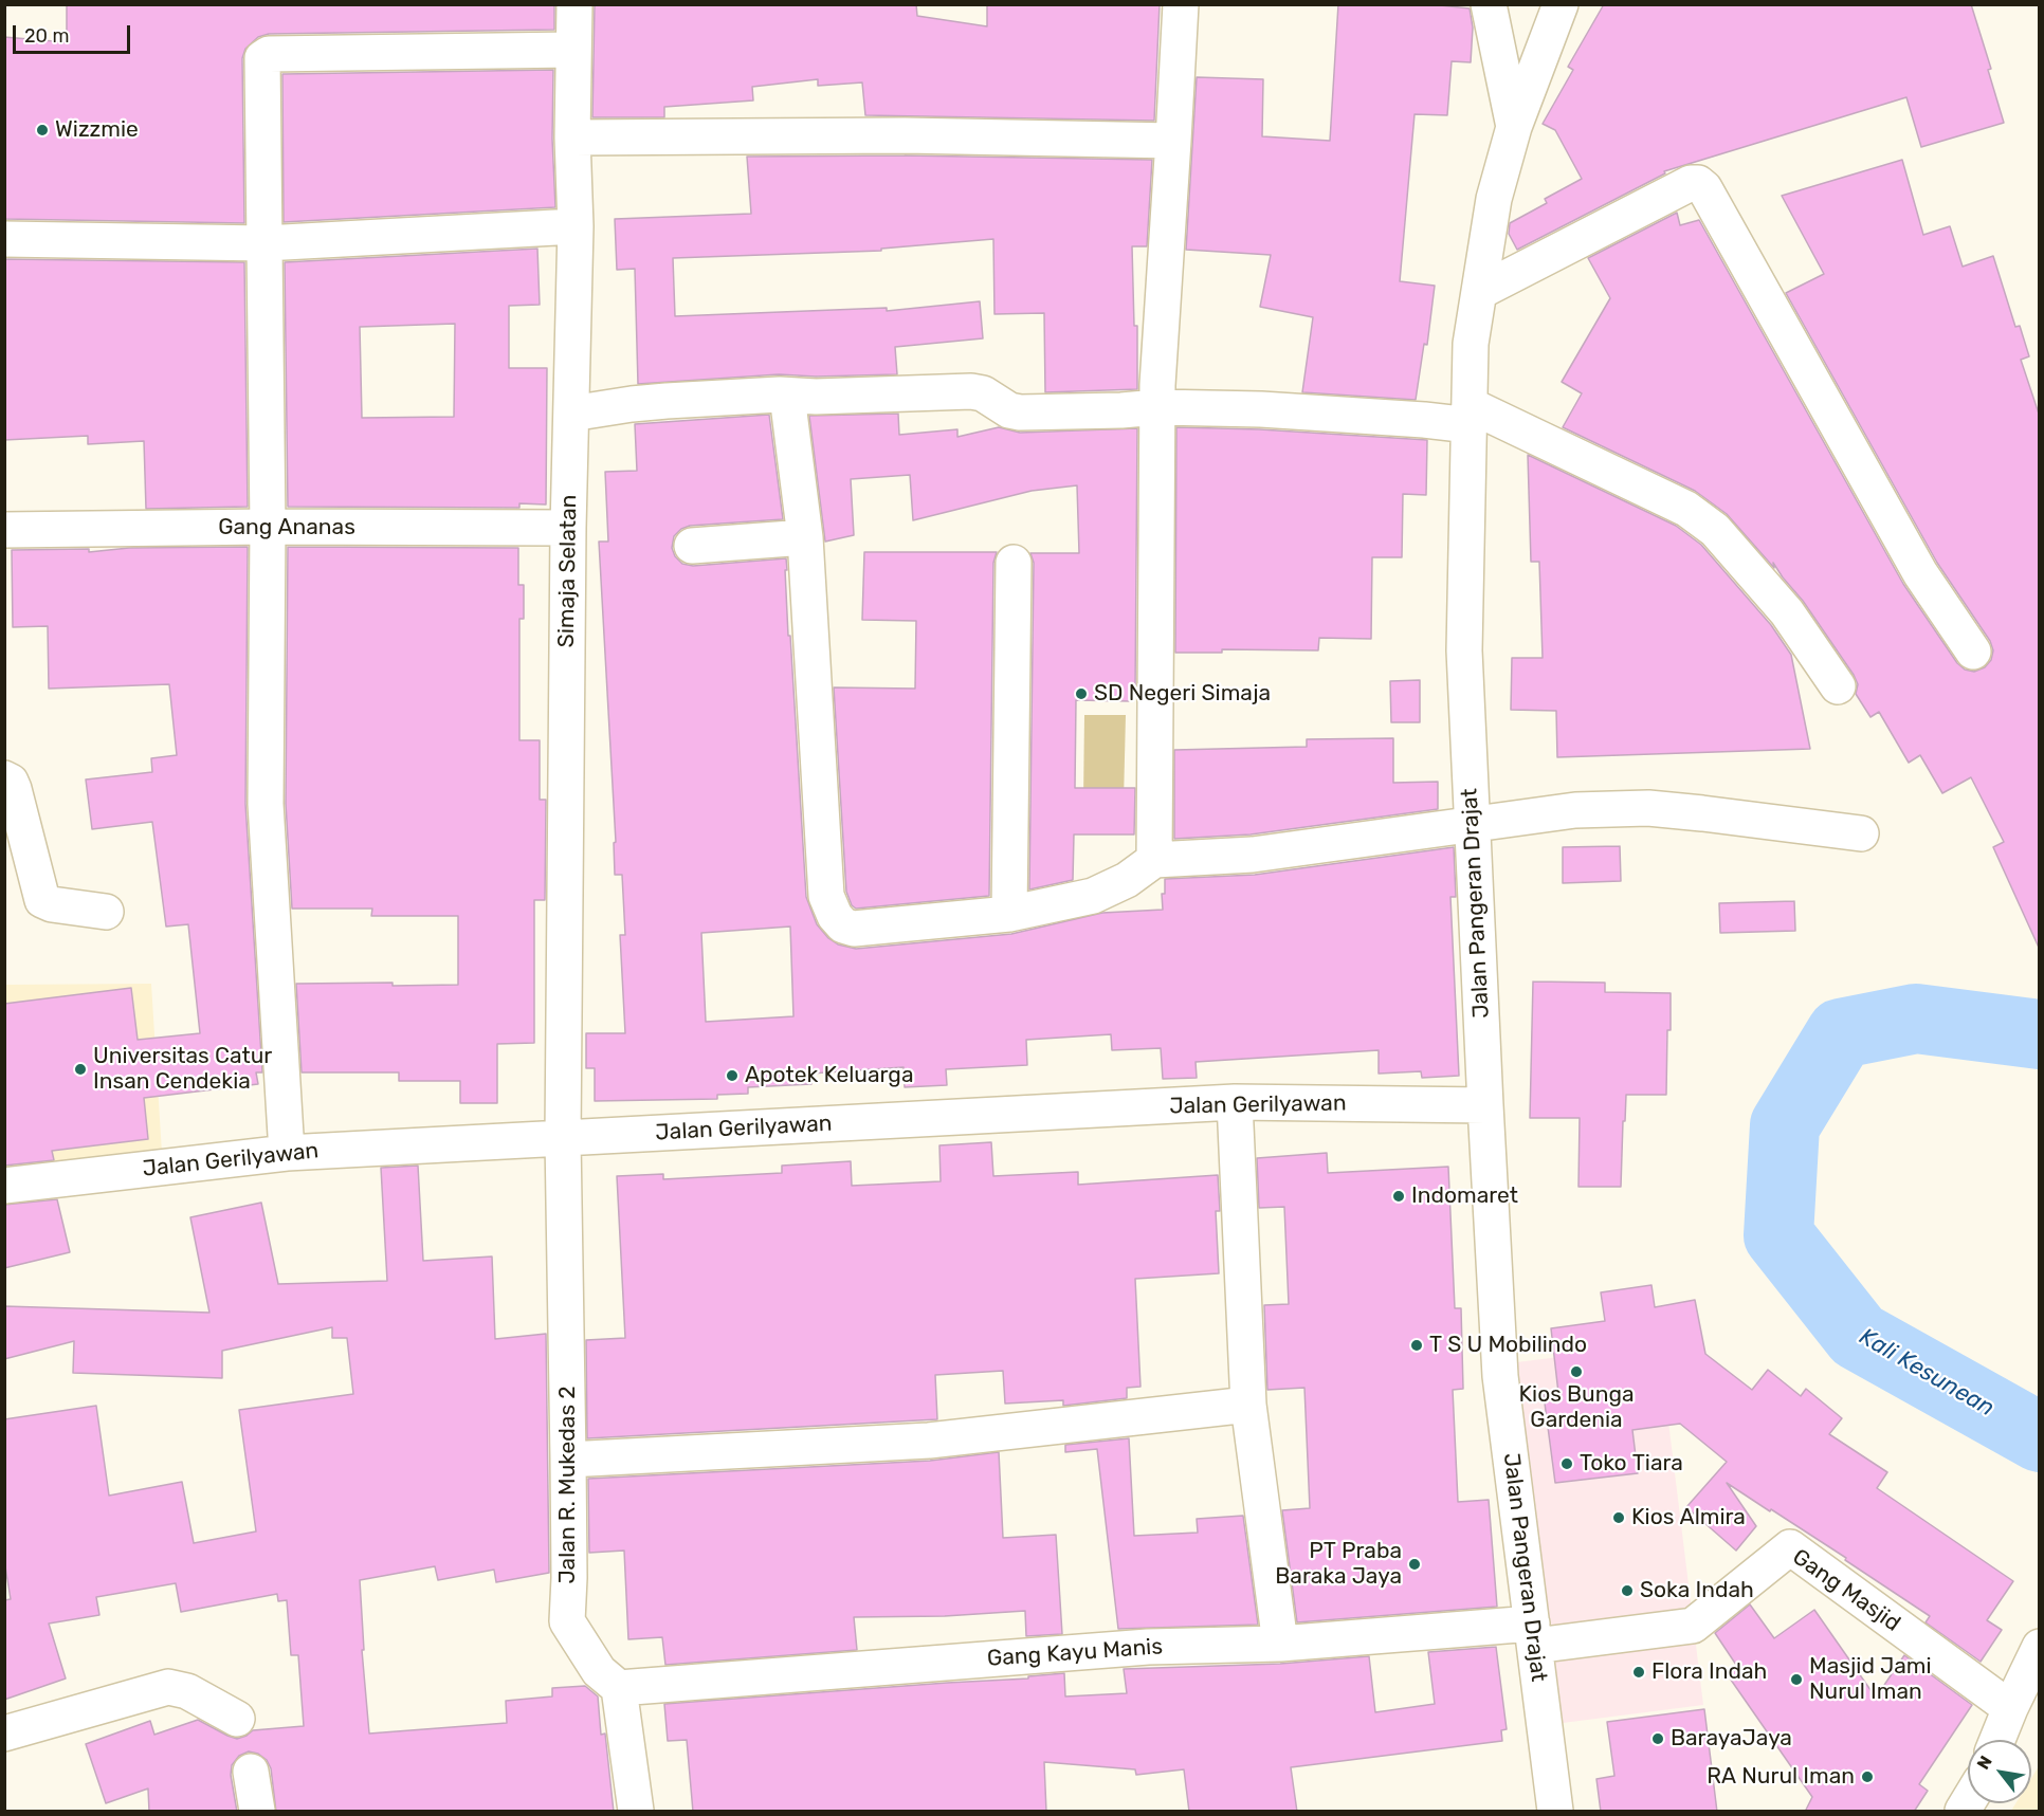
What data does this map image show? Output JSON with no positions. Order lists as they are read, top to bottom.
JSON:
{
  "streets": {
    "street": [
      "Gang Ananas",
      "Simaja Selatan",
      "Jalan Pangeran Drajat",
      "Jalan Gerilyawan",
      "Jalan R. Mukedas 2",
      "Gang Masjid",
      "Gang Kayu Manis"
    ]
  },
  "crossings": [
    ["Gang Ananas", "Simaja Selatan"],
    ["Simaja Selatan", "Jalan Gerilyawan"],
    ["Simaja Selatan", "Jalan R. Mukedas 2"],
    ["Jalan Pangeran Drajat", "Jalan Gerilyawan"],
    ["Jalan Pangeran Drajat", "Gang Masjid"],
    ["Jalan Pangeran Drajat", "Gang Kayu Manis"],
    ["Jalan Gerilyawan", "Jalan R. Mukedas 2"],
    ["Jalan R. Mukedas 2", "Gang Kayu Manis"],
    ["Gang Masjid", "Gang Kayu Manis"]
  ],
  "water": ["Kali Kesunean"],
  "places": [
    "Wizzmie",
    "SD Negeri Simaja",
    "Universitas Catur Insan Cendekia",
    "Apotek Keluarga",
    "Indomaret",
    "T S U Mobilindo",
    "Kios Bunga Gardenia",
    "Toko Tiara",
    "Kios Almira",
    "PT Praba Baraka Jaya",
    "Soka Indah",
    "Flora Indah",
    "Masjid Jami Nurul Iman",
    "BarayaJaya",
    "RA Nurul Iman"
  ],
  "scale_bar": "20 m",
  "north": "top left"
}
